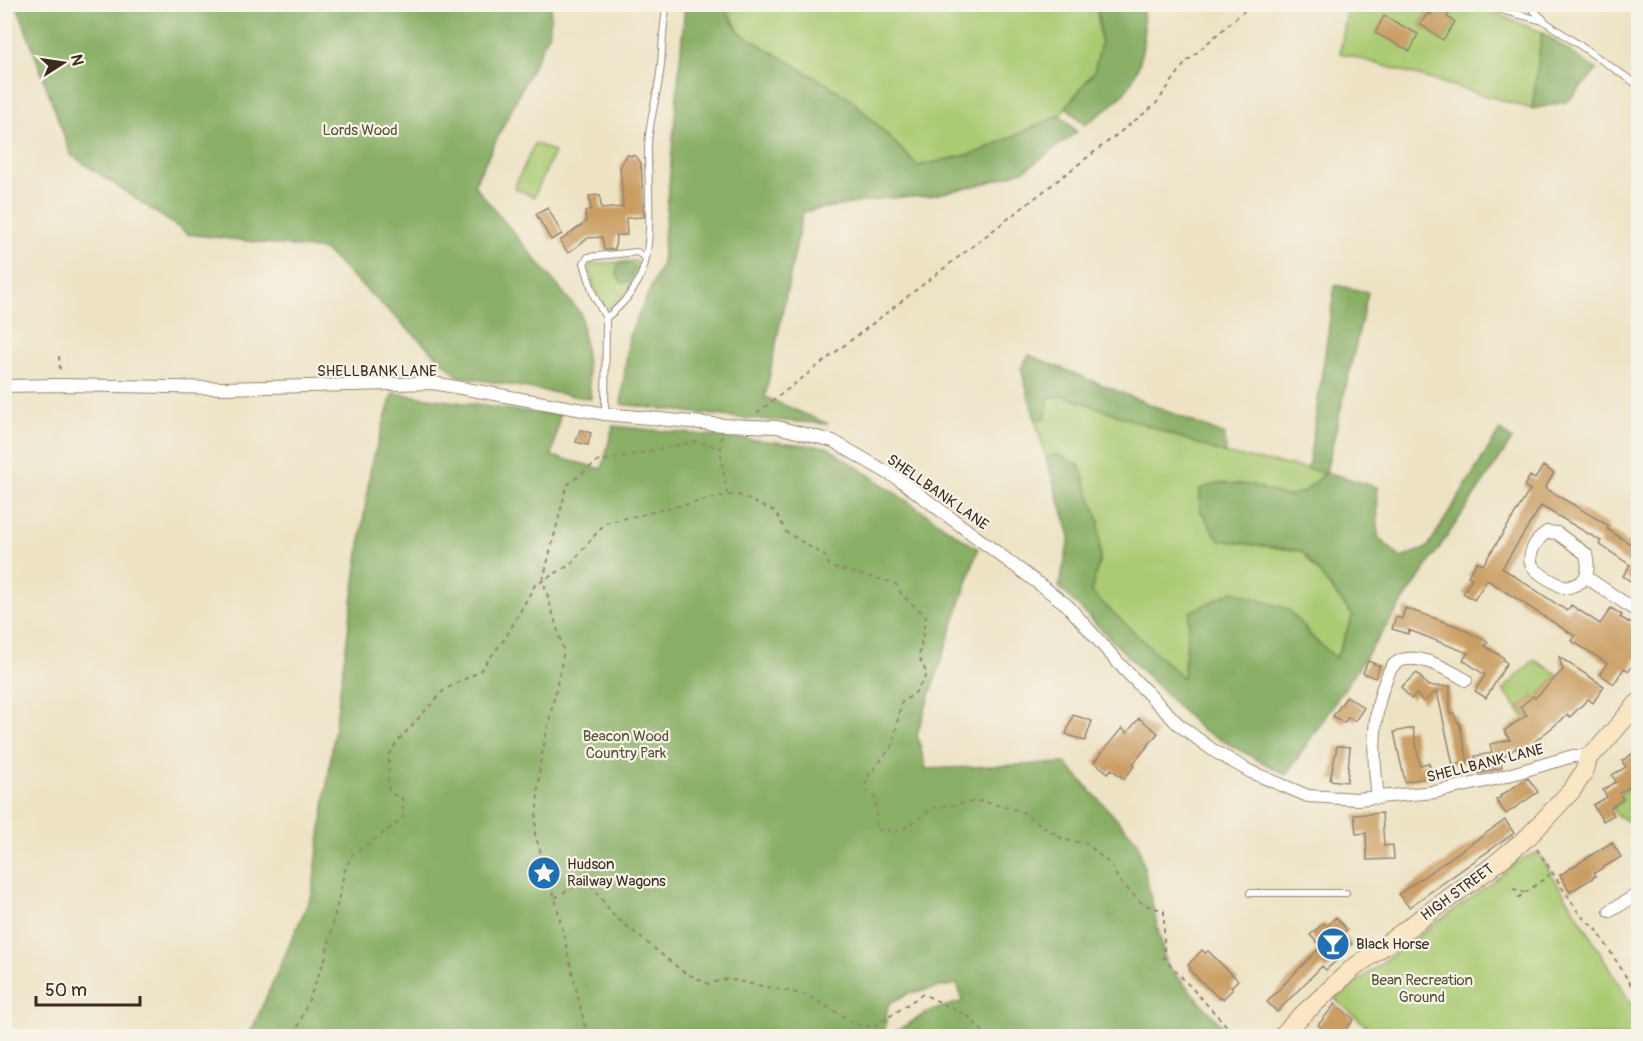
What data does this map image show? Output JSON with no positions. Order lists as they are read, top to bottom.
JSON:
{
  "streets": {
    "main road": ["HIGH STREET"],
    "street": ["SHELLBANK LANE"]
  },
  "crossings": [
    ["SHELLBANK LANE", "HIGH STREET"]
  ],
  "parks": ["Lords Wood", "Beacon Wood Country Park", "Bean Recreation Ground"],
  "places": {
    "place": ["Hudson Railway Wagons"],
    "bar": ["Black Horse"]
  },
  "scale_bar": "50 m",
  "north": "right"
}
